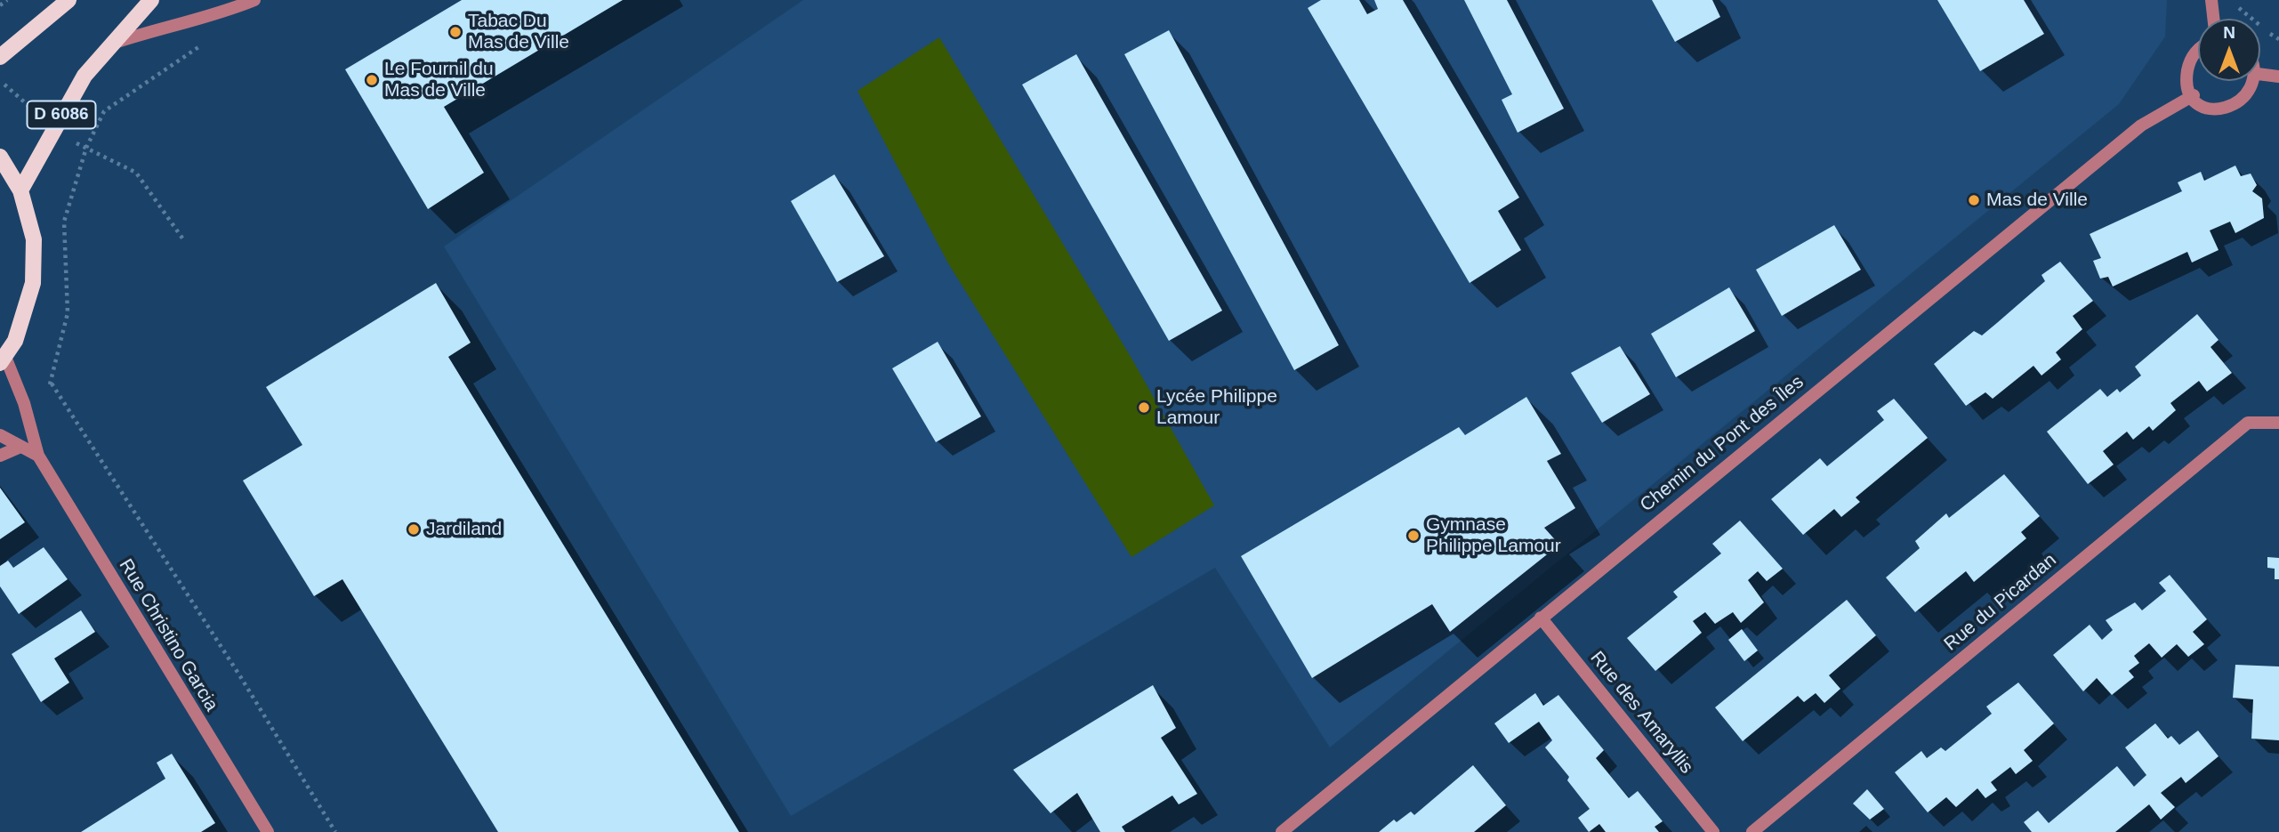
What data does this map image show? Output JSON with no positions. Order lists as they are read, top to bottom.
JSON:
{
  "streets": {
    "main road": ["D 6086"],
    "street": [
      "Chemin du Pont des Îles",
      "Rue du Picardan",
      "Rue Christino Garcia",
      "Rue des Amaryllis"
    ]
  },
  "crossings": [
    ["Chemin du Pont des Îles", "Rue des Amaryllis"]
  ],
  "places": [
    "Tabac Du Mas de Ville",
    "Le Fournil du Mas de Ville",
    "Mas de Ville",
    "Lycée Philippe Lamour",
    "Jardiland",
    "Gymnase Philippe Lamour"
  ],
  "north": "top"
}
